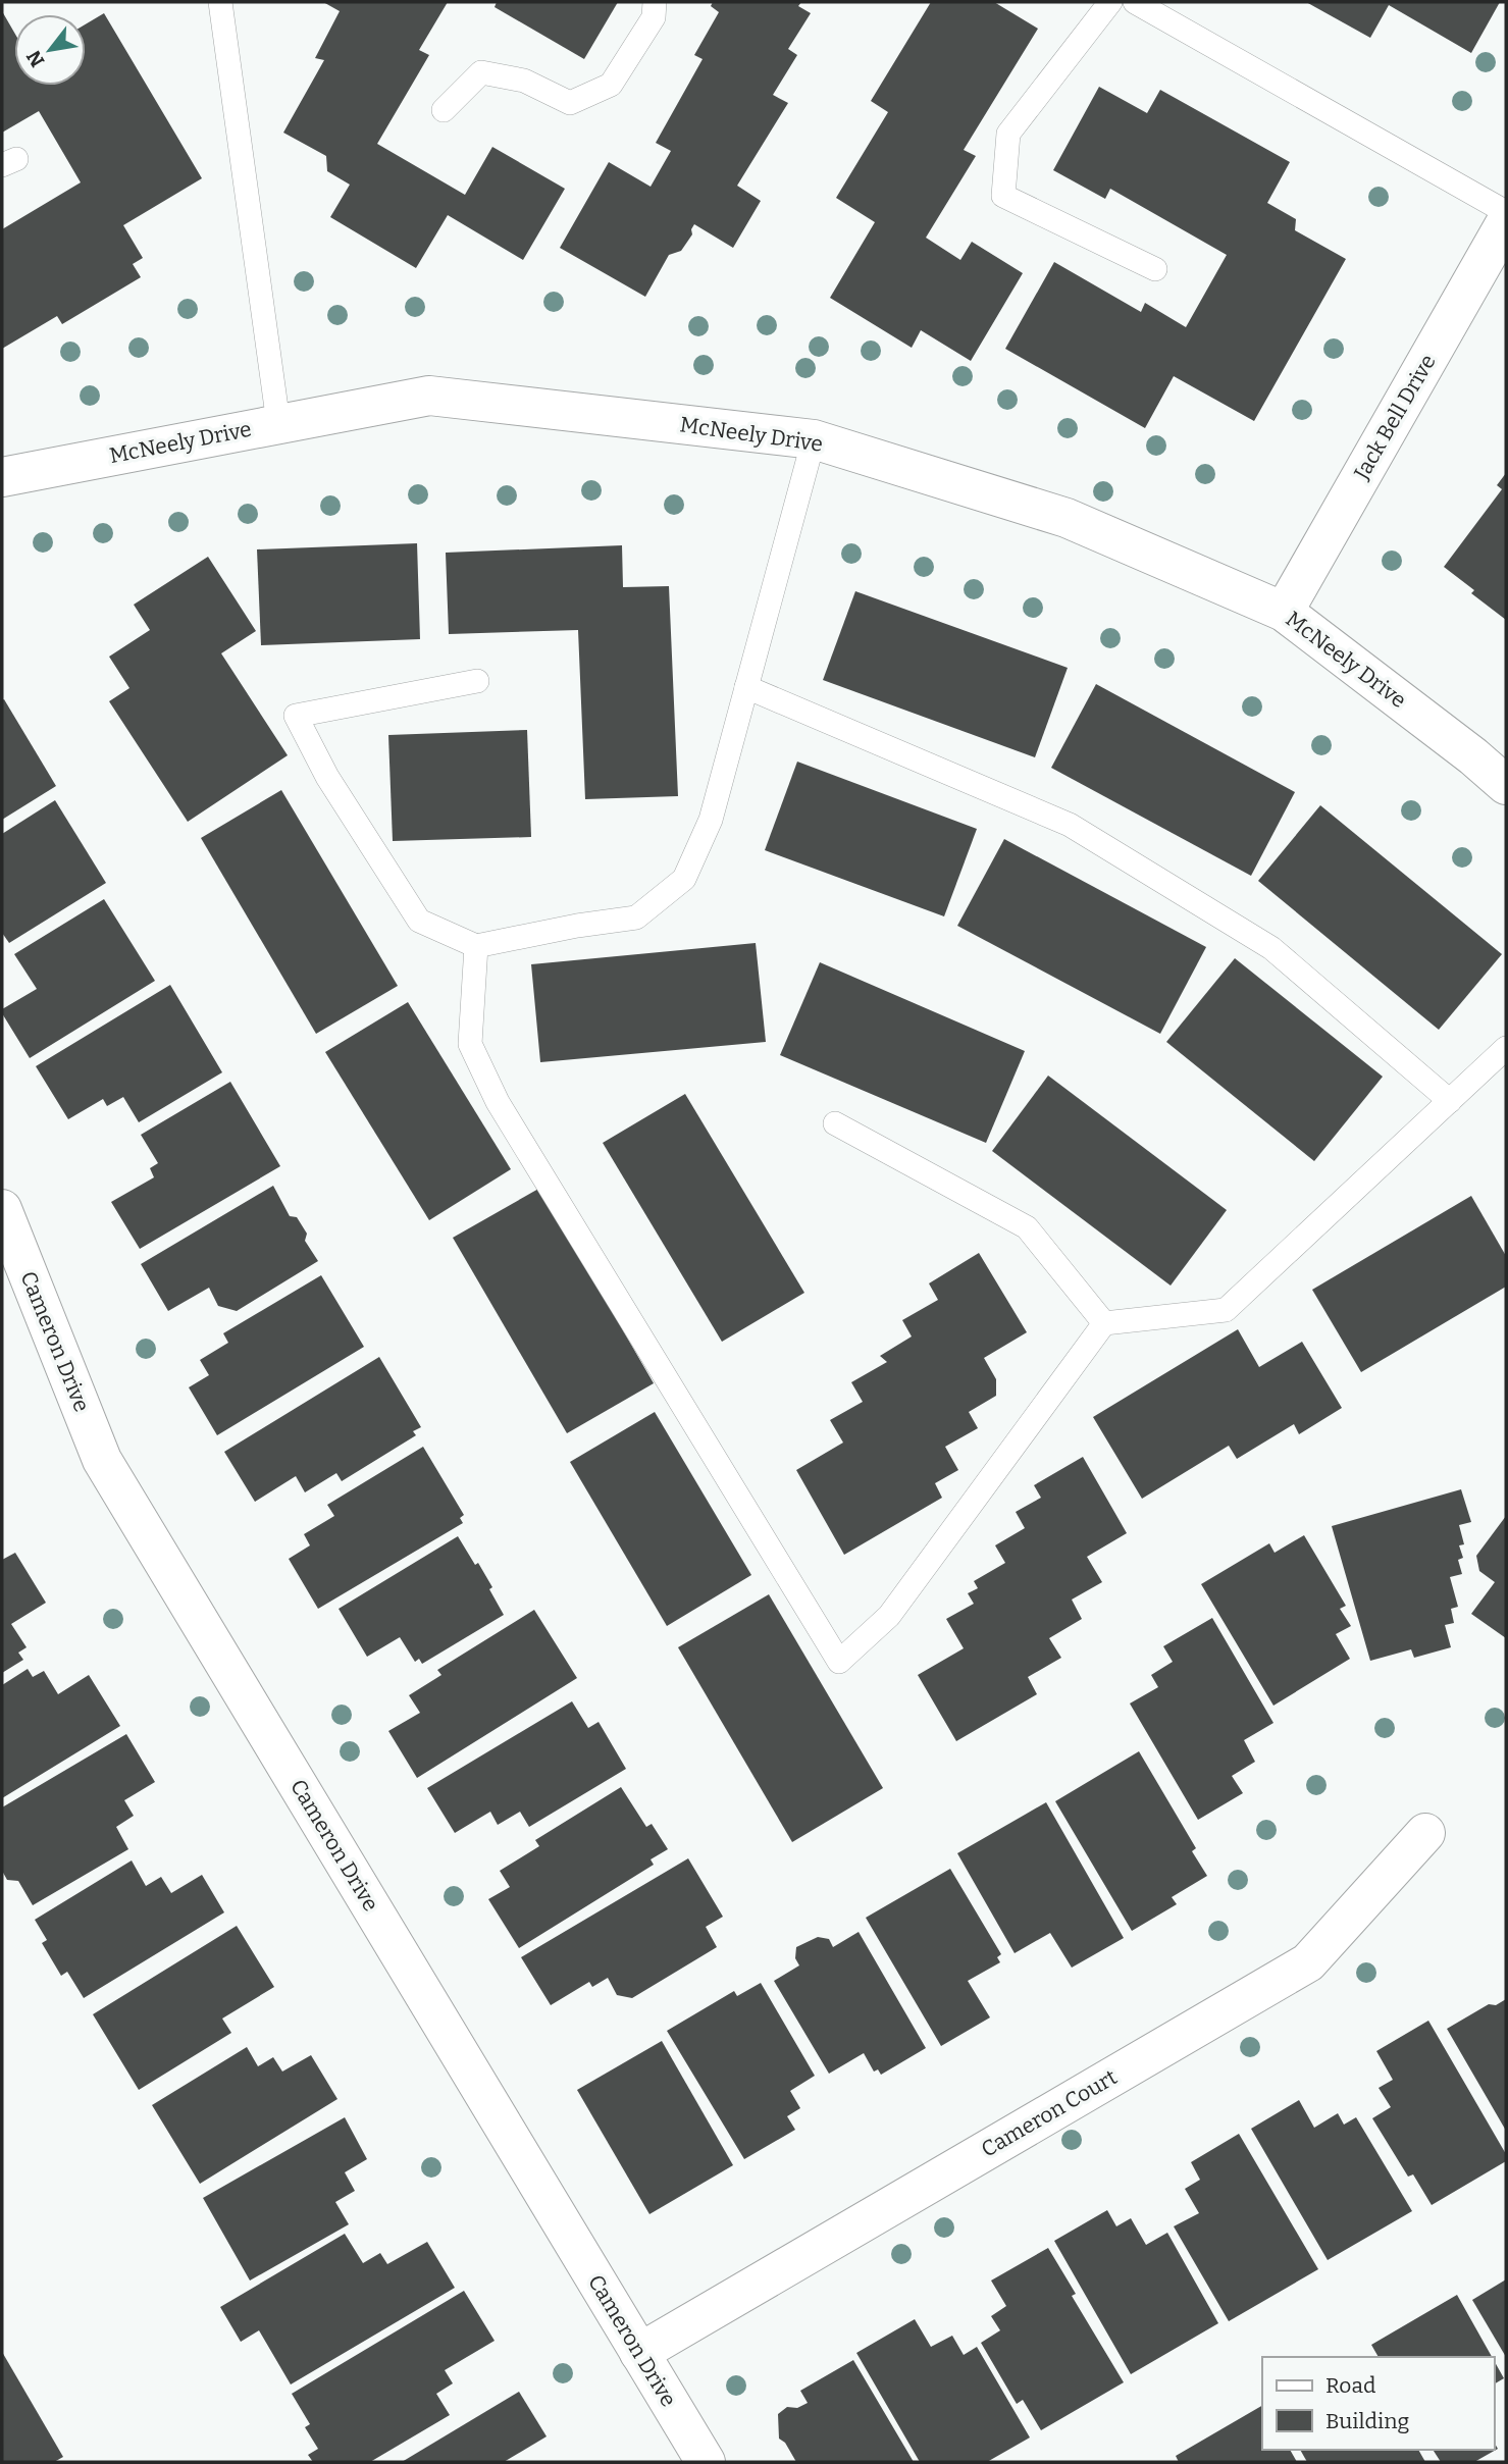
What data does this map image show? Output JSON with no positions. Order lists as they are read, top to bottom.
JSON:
{
  "streets": {
    "street": [
      "Jack Bell Drive",
      "McNeely Drive",
      "Cameron Drive",
      "Cameron Court"
    ]
  },
  "crossings": [
    ["Jack Bell Drive", "McNeely Drive"],
    ["Cameron Drive", "Cameron Court"]
  ],
  "legend": ["Road", "Building"],
  "north": "bottom left"
}
